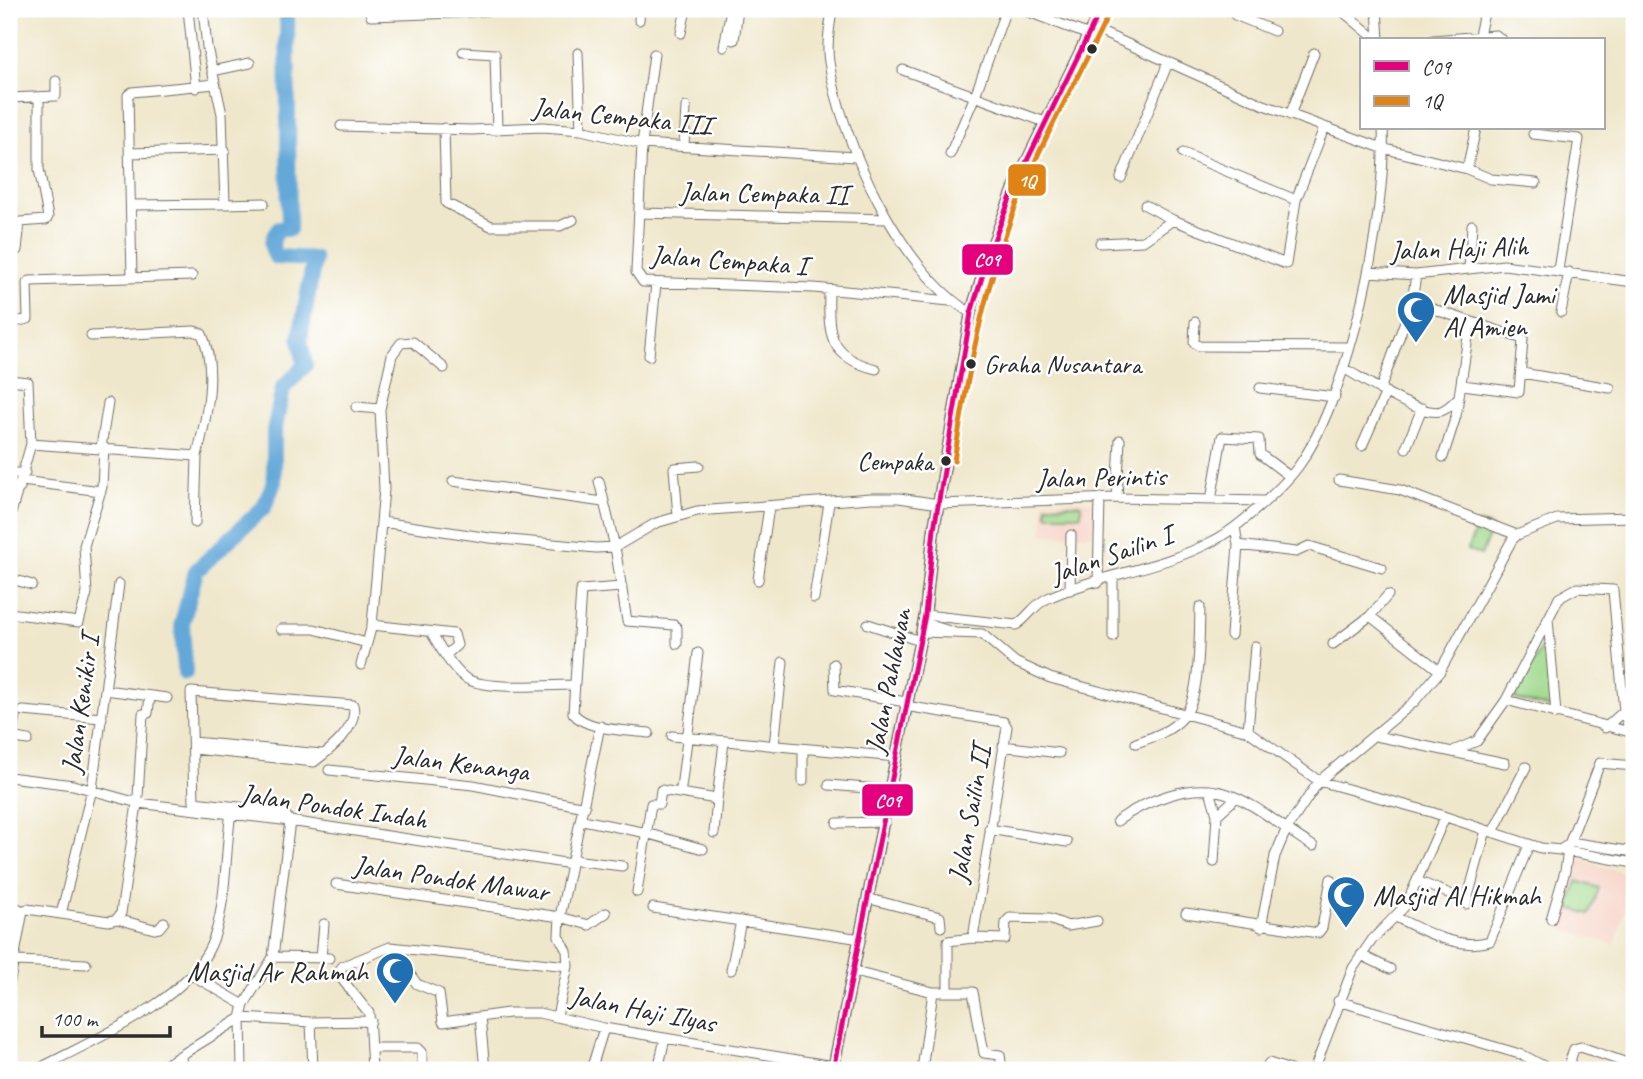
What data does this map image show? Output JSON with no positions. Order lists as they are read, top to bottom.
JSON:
{
  "streets": {
    "main road": ["Jalan Pahlawan"],
    "street": [
      "Jalan Cempaka III",
      "Jalan Cempaka II",
      "Jalan Haji Alih",
      "Jalan Cempaka I",
      "Jalan Perintis",
      "Jalan Sailin I",
      "Jalan Kenikir I",
      "Jalan Kenanga",
      "Jalan Pondok Indah",
      "Jalan Sailin II",
      "Jalan Pondok Mawar",
      "Jalan Haji Ilyas"
    ]
  },
  "crossings": [
    ["Jalan Cempaka III", "Jalan Cempaka I"],
    ["Jalan Cempaka II", "Jalan Cempaka I"],
    ["Jalan Haji Alih", "Jalan Sailin I"],
    ["Jalan Perintis", "Jalan Sailin I"],
    ["Jalan Perintis", "Jalan Pahlawan"],
    ["Jalan Sailin I", "Jalan Pahlawan"],
    ["Jalan Pahlawan", "Jalan Sailin II"],
    ["Jalan Pahlawan", "Jalan Haji Ilyas"],
    ["Jalan Kenikir I", "Jalan Pondok Indah"]
  ],
  "places": {
    "mosque": ["Masjid Jami Al Amien", "Masjid Al Hikmah", "Masjid Ar Rahmah"],
    "other": ["Graha Nusantara", "Cempaka"]
  },
  "lines": ["transit line C09", "transit line 1Q"],
  "legend": ["C09", "1Q"],
  "scale_bar": "100 m"
}
